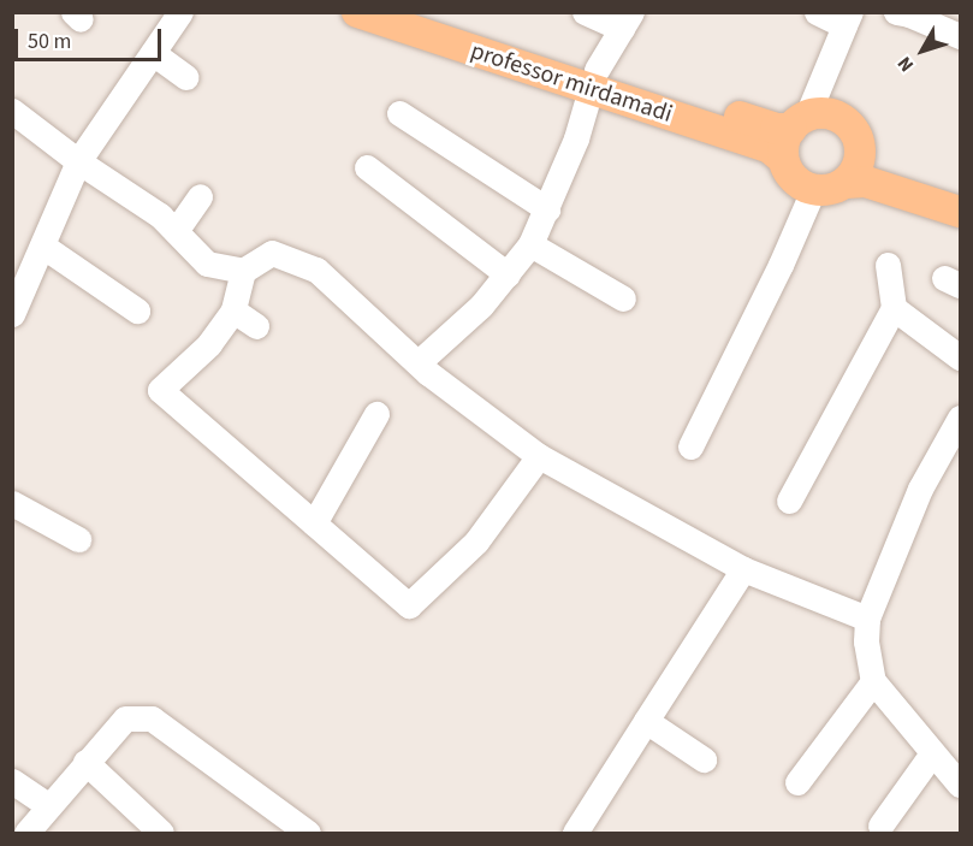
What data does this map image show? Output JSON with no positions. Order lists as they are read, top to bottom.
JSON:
{
  "streets": {
    "main road": ["professor mirdamadi"]
  },
  "scale_bar": "50 m",
  "north": "bottom left"
}
